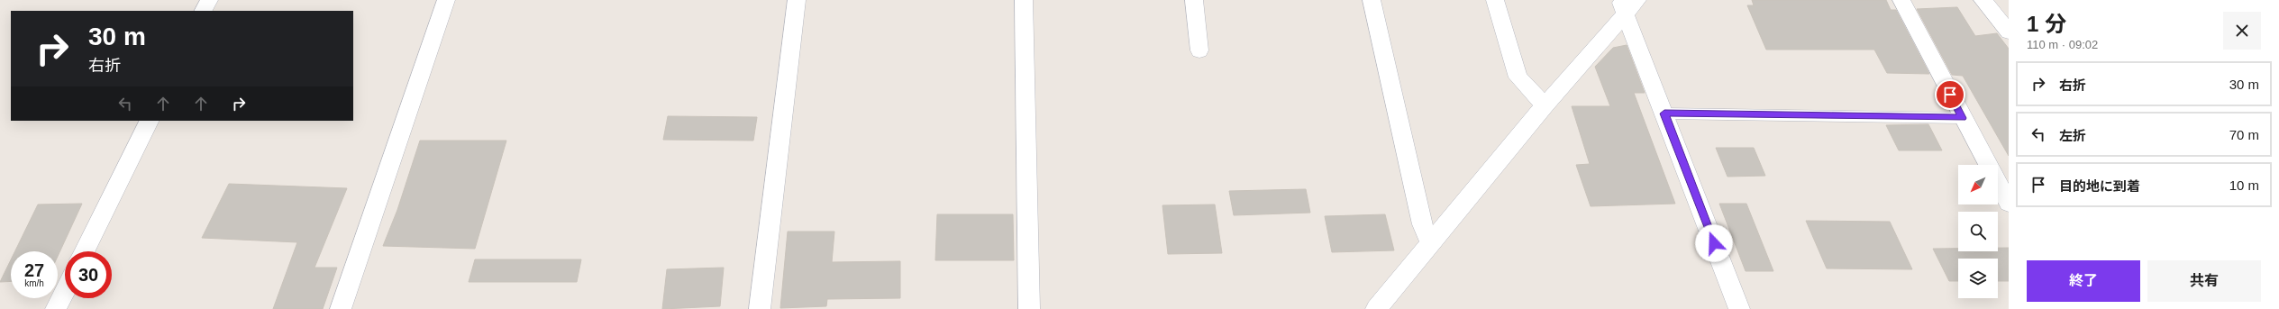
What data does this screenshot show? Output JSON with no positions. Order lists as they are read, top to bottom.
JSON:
{
  "north": "bottom left",
  "page": {
    "heading": ["1 分", "110 m · 09:02"],
    "turn": ["30 m", "右折"],
    "list": [
      {
        "name": "右折",
        "value": "30 m"
      },
      {
        "name": "左折",
        "value": "70 m"
      },
      {
        "name": "目的地に到着",
        "value": "10 m"
      }
    ],
    "speed": "27 km/h",
    "limit": "30",
    "buttons": ["終了", "共有"]
  }
}
